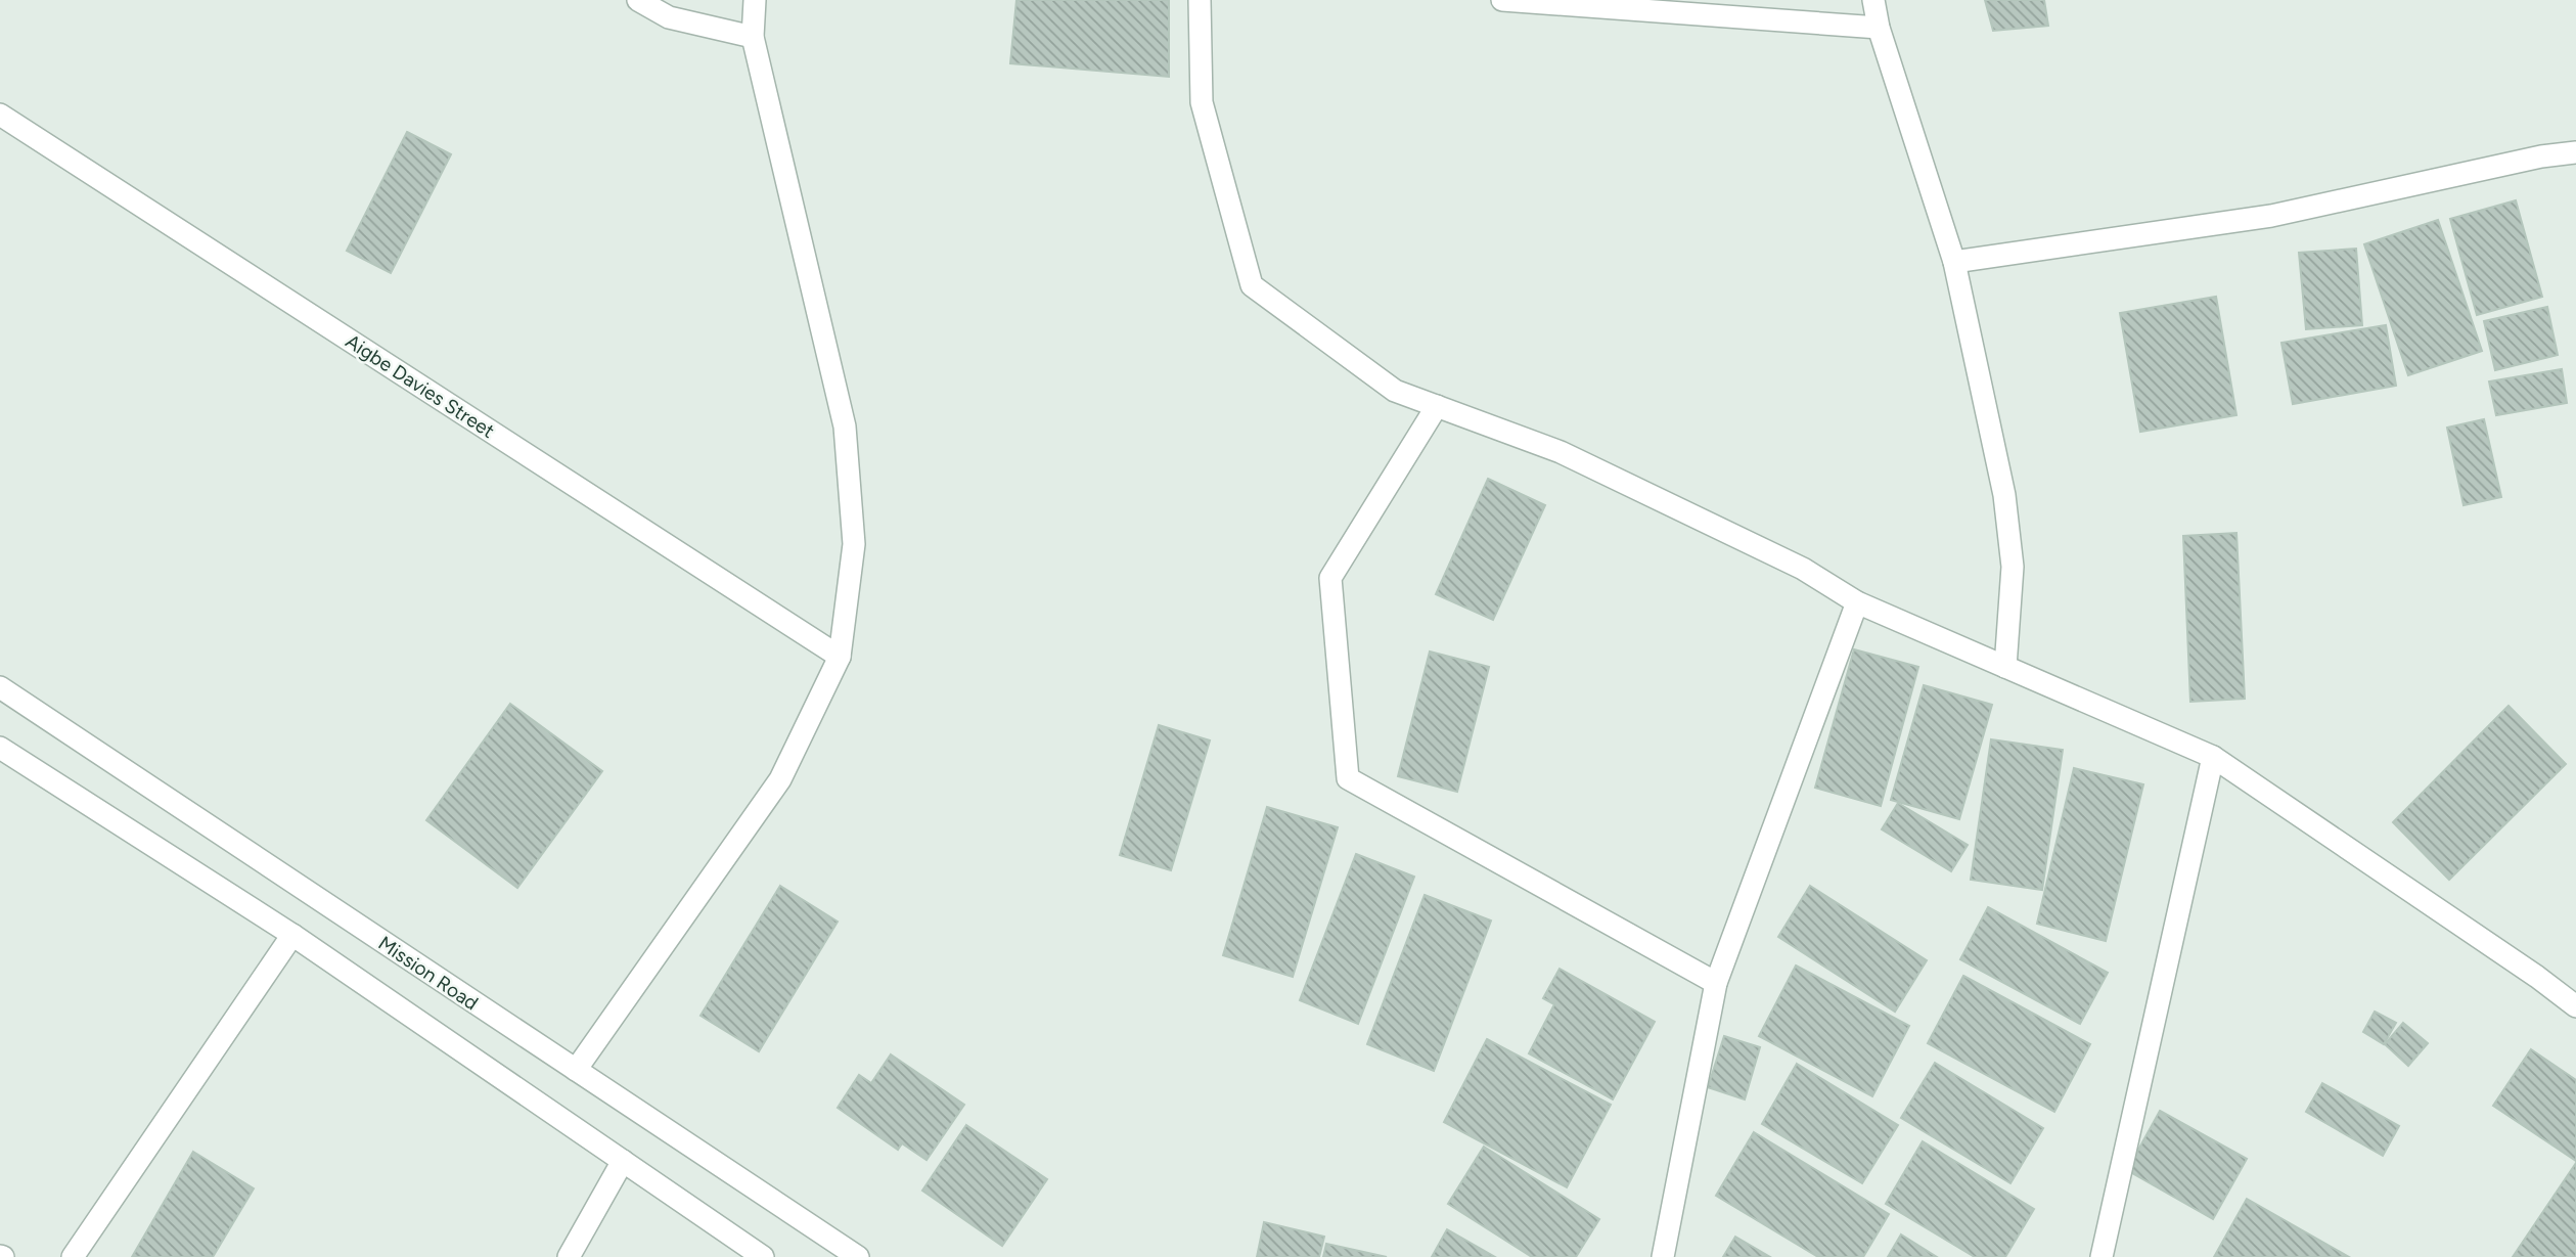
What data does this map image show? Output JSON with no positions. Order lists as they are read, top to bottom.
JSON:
{
  "streets": {
    "street": ["Aigbe Davies Street", "Mission Road"]
  }
}
